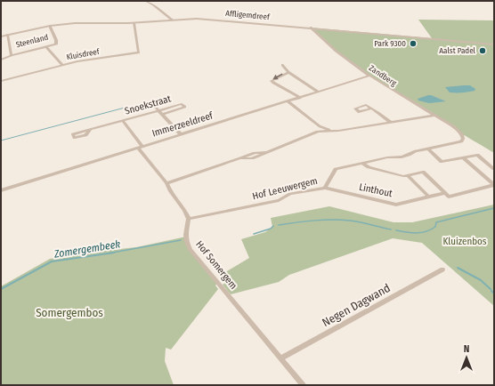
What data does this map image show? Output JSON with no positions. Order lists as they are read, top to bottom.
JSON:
{
  "streets": {
    "street": [
      "Affligemdreef",
      "Steenland",
      "Kluisdreef",
      "Zandberg",
      "Snoekstraat",
      "Immerzeeldreef",
      "Hof Leeuwergem",
      "Linthout",
      "Hof Somergem",
      "Negen Dagwand"
    ]
  },
  "crossings": [
    ["Affligemdreef", "Steenland"],
    ["Affligemdreef", "Kluisdreef"],
    ["Affligemdreef", "Zandberg"],
    ["Steenland", "Kluisdreef"],
    ["Zandberg", "Immerzeeldreef"],
    ["Zandberg", "Hof Leeuwergem"],
    ["Hof Leeuwergem", "Linthout"],
    ["Hof Leeuwergem", "Hof Somergem"],
    ["Hof Somergem", "Negen Dagwand"]
  ],
  "water": ["Zomergembeek"],
  "parks": ["Kluizenbos", "Somergembos"],
  "places": ["Park 9300", "Aalst Padel"],
  "north": "top"
}
